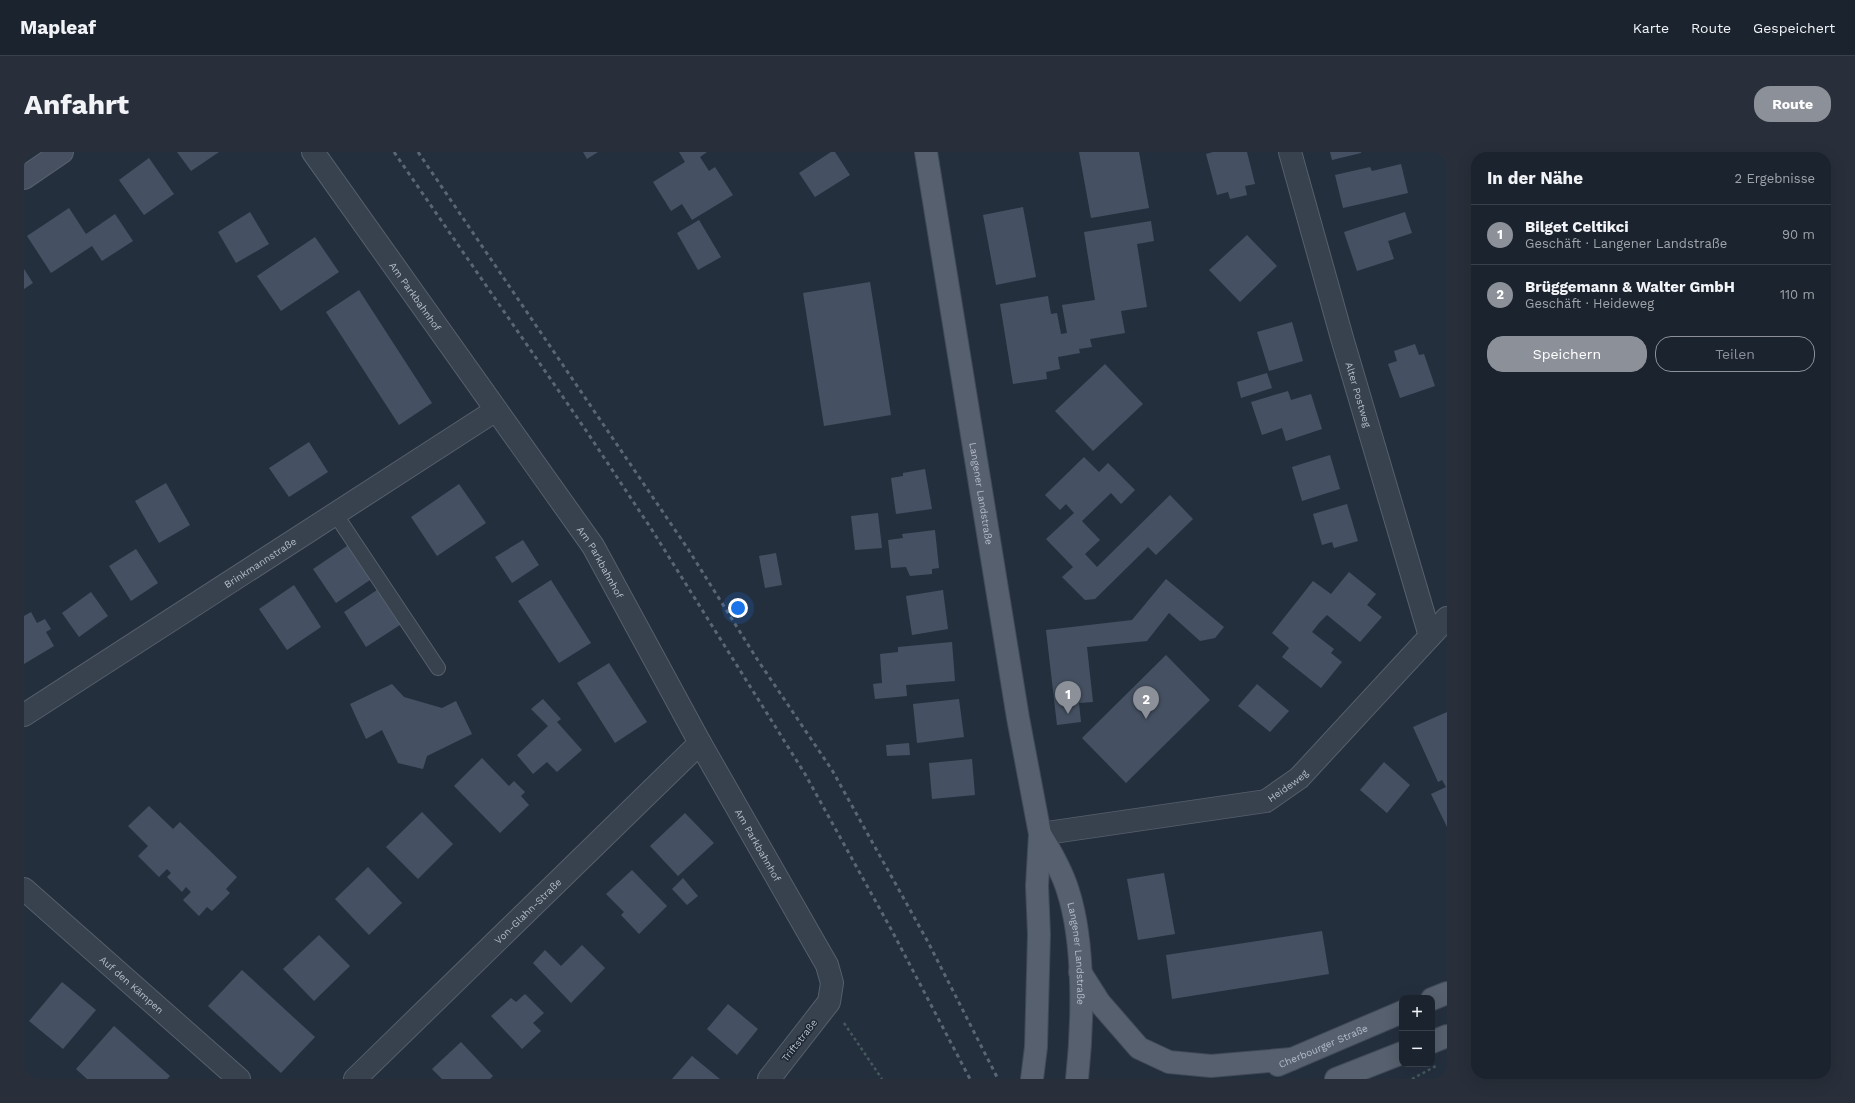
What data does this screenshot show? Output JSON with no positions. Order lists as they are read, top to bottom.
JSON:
{
  "streets": {
    "main road": ["Langener Landstraße", "Cherbourger Straße"],
    "street": [
      "Am Parkbahnhof",
      "Alter Postweg",
      "Brinkmannstraße",
      "Heideweg",
      "Von-Glahn-Straße",
      "Auf den Kämpen",
      "Triftstraße"
    ]
  },
  "crossings": [
    ["Am Parkbahnhof", "Brinkmannstraße"],
    ["Am Parkbahnhof", "Von-Glahn-Straße"],
    ["Am Parkbahnhof", "Triftstraße"],
    ["Alter Postweg", "Heideweg"],
    ["Langener Landstraße", "Heideweg"]
  ],
  "page": {
    "header": "Mapleaf",
    "nav": ["Karte", "Route", "Gespeichert"],
    "buttons": [
      "Route",
      ["Speichern", "Teilen"]
    ],
    "title": "Anfahrt",
    "heading": ["In der Nähe", "2 Ergebnisse"],
    "list": [
      {
        "mark": "1",
        "name": "Bilget Celtikci",
        "note": "Geschäft · Langener Landstraße",
        "value": "90 m"
      },
      {
        "mark": "2",
        "name": "Brüggemann & Walter GmbH",
        "note": "Geschäft · Heideweg",
        "value": "110 m"
      }
    ],
    "pins": ["1", "2"],
    "map_buttons": ["+", "−"]
  }
}
